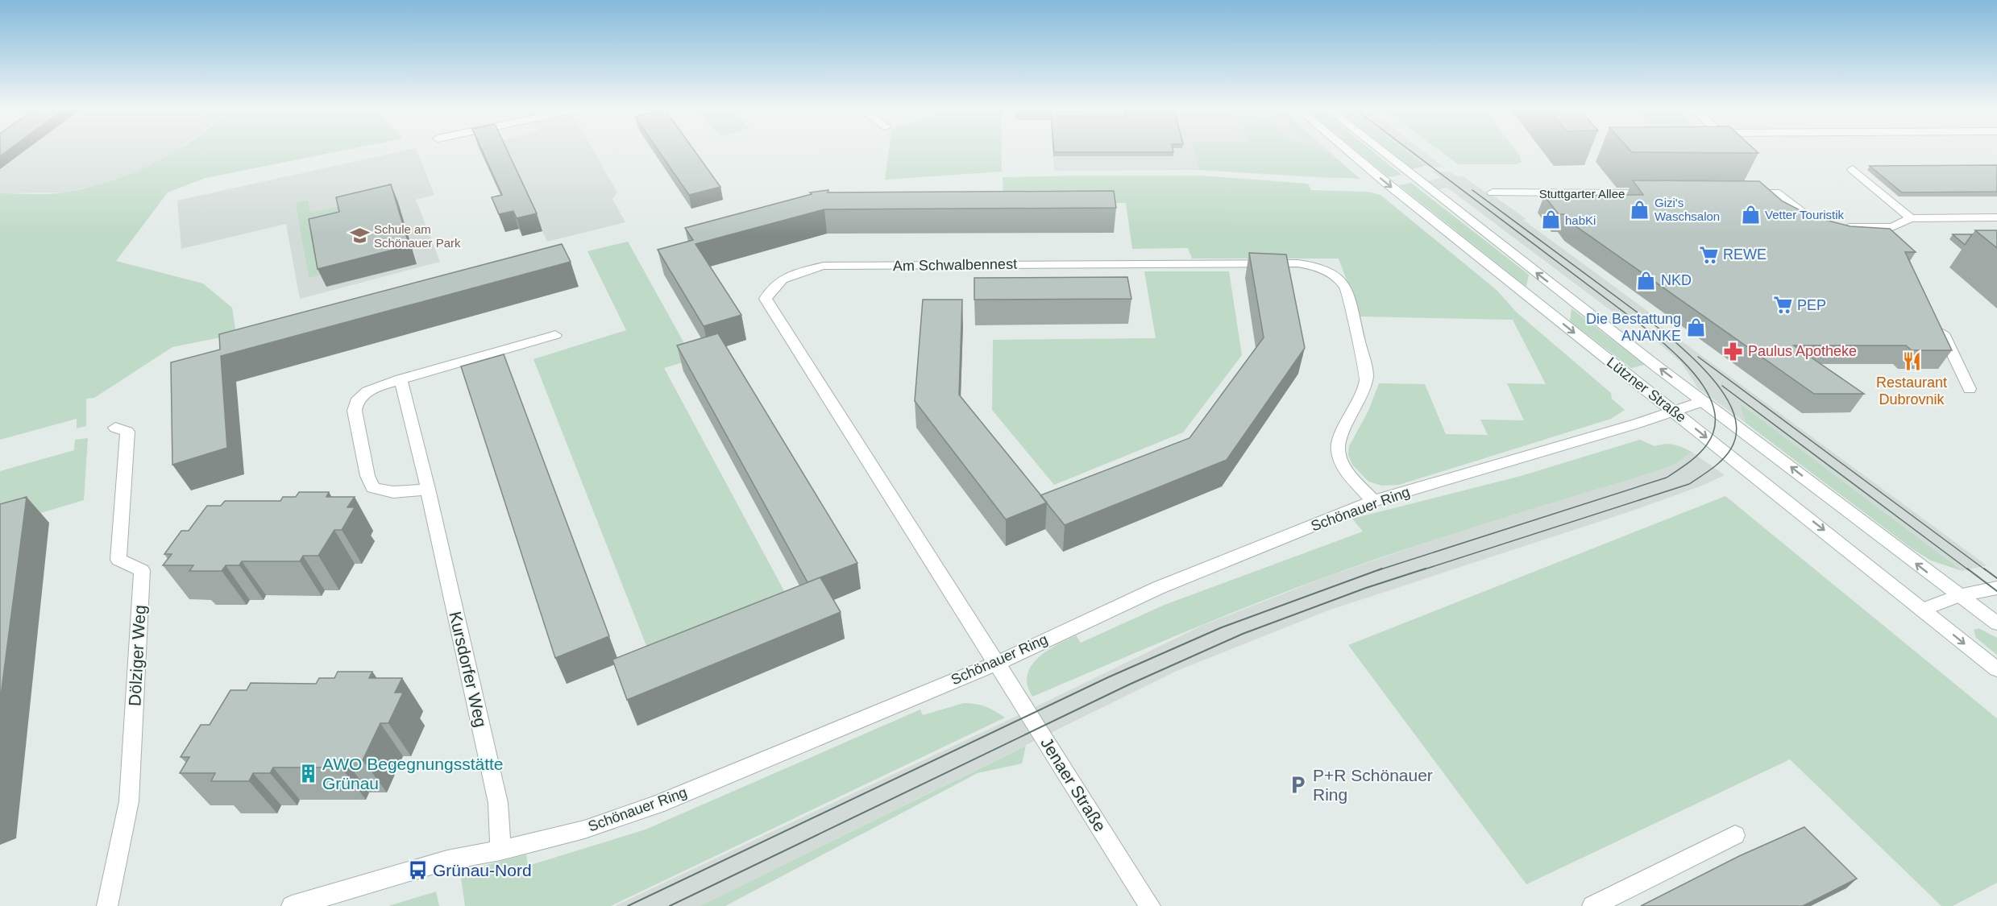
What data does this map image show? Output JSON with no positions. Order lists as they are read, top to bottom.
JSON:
{
  "streets": {
    "street": [
      "Stuttgarter Allee",
      "Am Schwalbennest",
      "Lützner Straße",
      "Schönauer Ring",
      "Dölziger Weg",
      "Kursdorfer Weg",
      "Jenaer Straße"
    ]
  },
  "crossings": [
    ["Am Schwalbennest", "Schönauer Ring"],
    ["Am Schwalbennest", "Jenaer Straße"],
    ["Lützner Straße", "Schönauer Ring"],
    ["Schönauer Ring", "Kursdorfer Weg"],
    ["Schönauer Ring", "Jenaer Straße"]
  ],
  "places": {
    "shop": [
      "Gizi's Waschsalon",
      "Vetter Touristik",
      "habKi",
      "NKD",
      "Die Bestattung ANANKE"
    ],
    "school or university": ["Schule am Schönauer Park"],
    "supermarket": ["REWE", "PEP"],
    "pharmacy": ["Paulus Apotheke"],
    "restaurant": ["Restaurant Dubrovnik"],
    "building": ["AWO Begegnungsstätte Grünau"],
    "parking": ["P+R Schönauer Ring"],
    "bus stop": ["Grünau-Nord"]
  }
}
